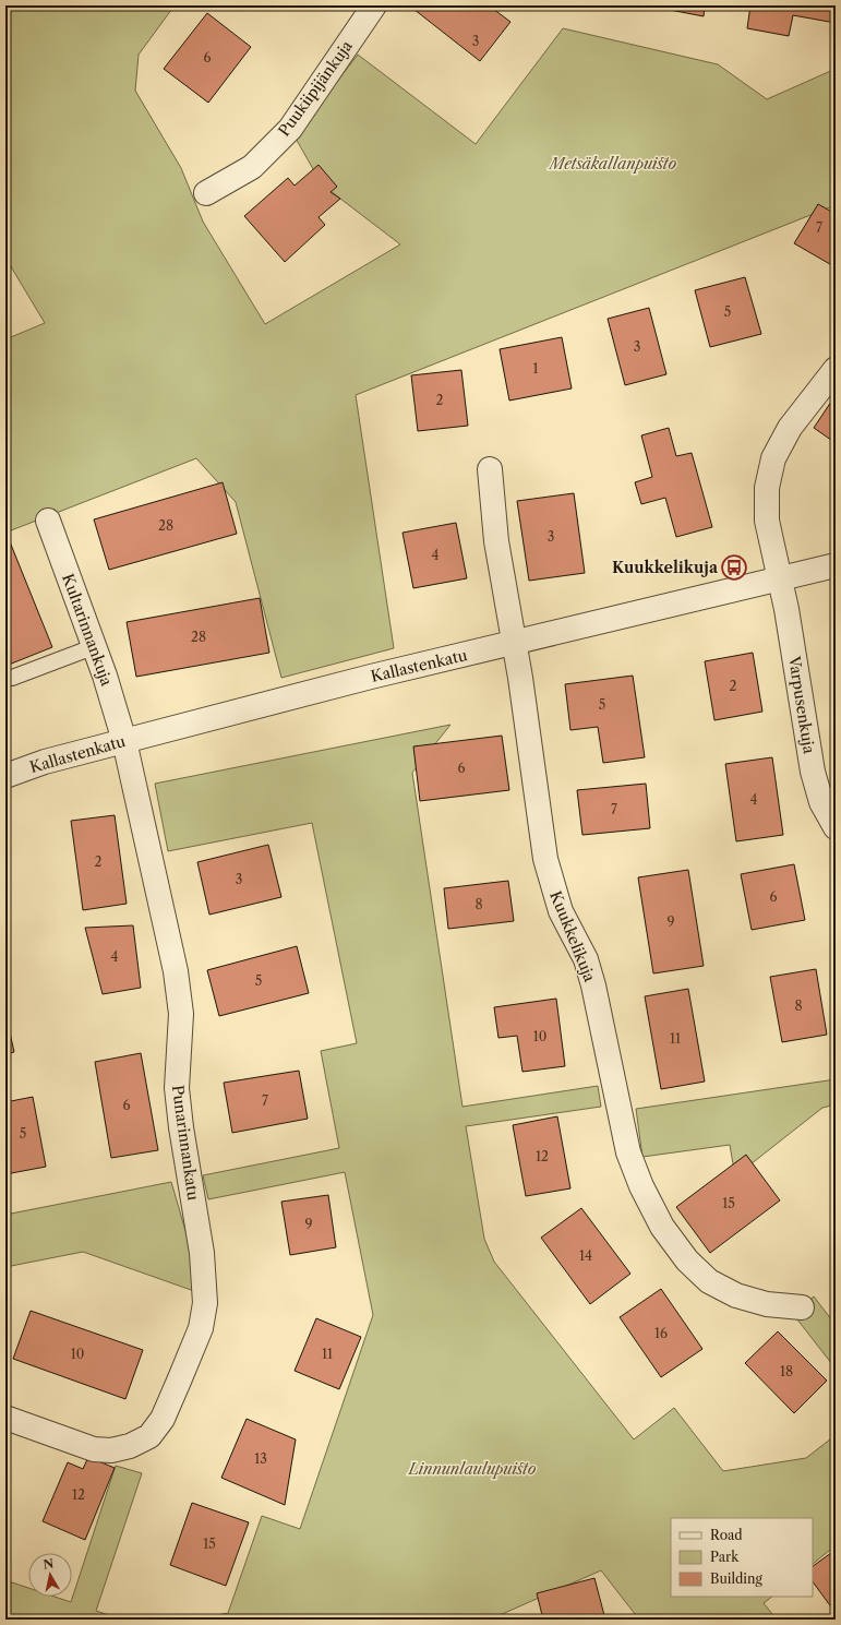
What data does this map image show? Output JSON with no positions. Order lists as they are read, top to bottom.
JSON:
{
  "streets": {
    "street": [
      "Puukiipijänkuja",
      "Kultarinnankuja",
      "Kallastenkatu",
      "Varpusenkuja",
      "Kuukkelikuja",
      "Punarinnankatu"
    ]
  },
  "crossings": [
    ["Kultarinnankuja", "Kallastenkatu"],
    ["Kultarinnankuja", "Punarinnankatu"],
    ["Kallastenkatu", "Varpusenkuja"],
    ["Kallastenkatu", "Kuukkelikuja"],
    ["Kallastenkatu", "Punarinnankatu"]
  ],
  "parks": ["Metsäkallanpuisto", "Linnunlaulupuisto"],
  "places": {
    "bus stop": ["Kuukkelikuja"]
  },
  "house_numbers": [
    "3",
    "6",
    "7",
    "5",
    "3",
    "1",
    "2",
    "28",
    "3",
    "4",
    "28",
    "2",
    "5",
    "6",
    "4",
    "7",
    "2",
    "3",
    "6",
    "8",
    "9",
    "4",
    "5",
    "8",
    "10",
    "11",
    "7",
    "6",
    "5",
    "12",
    "15",
    "9",
    "14",
    "16",
    "10",
    "11",
    "18",
    "13",
    "12",
    "15"
  ],
  "legend": ["Road", "Park", "Building"],
  "north": "top"
}
